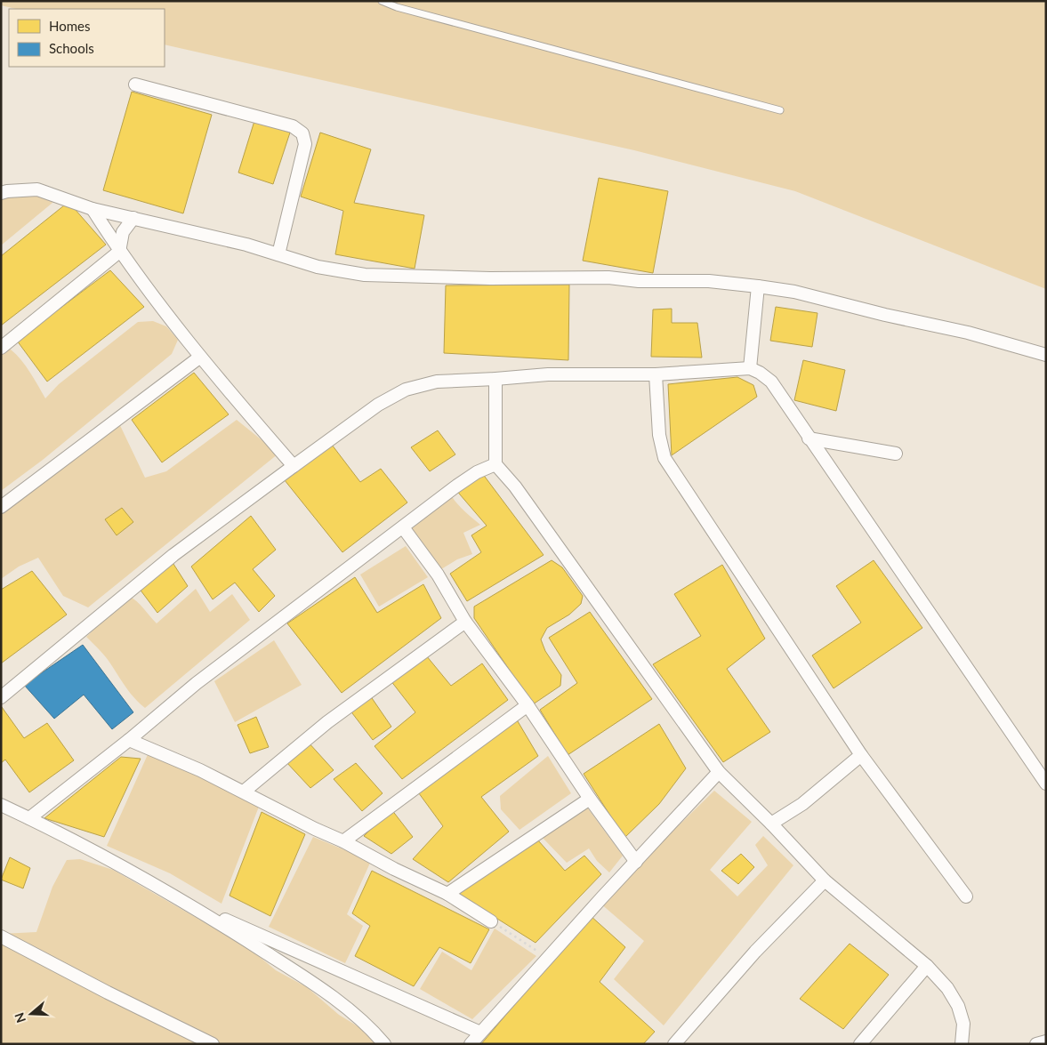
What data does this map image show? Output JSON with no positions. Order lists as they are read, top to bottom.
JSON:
{
  "legend": ["Homes", "Schools"],
  "north": "left"
}
